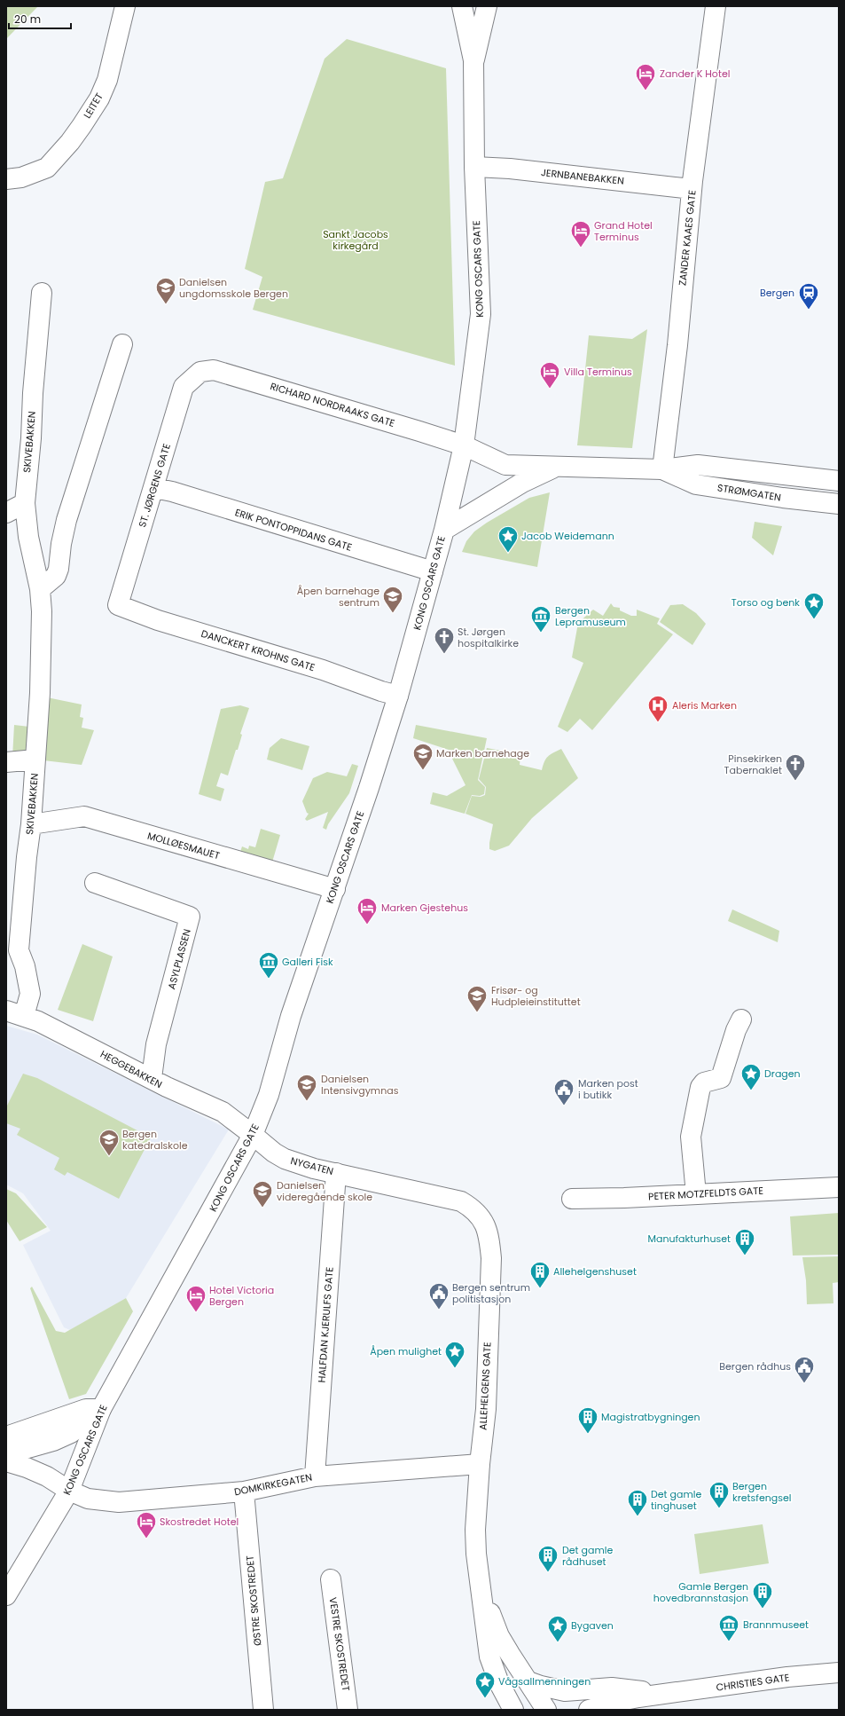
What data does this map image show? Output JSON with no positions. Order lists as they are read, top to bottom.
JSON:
{
  "streets": {
    "street": [
      "LEITET",
      "JERNBANEBAKKEN",
      "ZANDER KAAES GATE",
      "KONG OSCARS GATE",
      "RICHARD NORDRAAKS GATE",
      "SKIVEBAKKEN",
      "ST. JØRGENS GATE",
      "STRØMGATEN",
      "ERIK PONTOPPIDANS GATE",
      "DANCKERT KROHNS GATE",
      "MOLLØESMAUET",
      "ASYLPLASSEN",
      "HEGGEBAKKEN",
      "NYGATEN",
      "PETER MOTZFELDTS GATE",
      "HALFDAN KJERULFS GATE",
      "ALLEHELGENS GATE",
      "DOMKIRKEGATEN",
      "ØSTRE SKOSTREDET",
      "VESTRE SKOSTREDET",
      "CHRISTIES GATE"
    ]
  },
  "crossings": [
    ["JERNBANEBAKKEN", "ZANDER KAAES GATE"],
    ["JERNBANEBAKKEN", "KONG OSCARS GATE"],
    ["ZANDER KAAES GATE", "STRØMGATEN"],
    ["KONG OSCARS GATE", "RICHARD NORDRAAKS GATE"],
    ["KONG OSCARS GATE", "STRØMGATEN"],
    ["KONG OSCARS GATE", "ERIK PONTOPPIDANS GATE"],
    ["KONG OSCARS GATE", "DANCKERT KROHNS GATE"],
    ["KONG OSCARS GATE", "MOLLØESMAUET"],
    ["KONG OSCARS GATE", "HEGGEBAKKEN"],
    ["KONG OSCARS GATE", "NYGATEN"],
    ["KONG OSCARS GATE", "DOMKIRKEGATEN"],
    ["RICHARD NORDRAAKS GATE", "ST. JØRGENS GATE"],
    ["RICHARD NORDRAAKS GATE", "STRØMGATEN"],
    ["SKIVEBAKKEN", "MOLLØESMAUET"],
    ["SKIVEBAKKEN", "HEGGEBAKKEN"],
    ["ST. JØRGENS GATE", "ERIK PONTOPPIDANS GATE"],
    ["ST. JØRGENS GATE", "DANCKERT KROHNS GATE"],
    ["ASYLPLASSEN", "HEGGEBAKKEN"],
    ["HEGGEBAKKEN", "NYGATEN"],
    ["NYGATEN", "HALFDAN KJERULFS GATE"],
    ["NYGATEN", "ALLEHELGENS GATE"],
    ["HALFDAN KJERULFS GATE", "DOMKIRKEGATEN"],
    ["ALLEHELGENS GATE", "DOMKIRKEGATEN"],
    ["ALLEHELGENS GATE", "CHRISTIES GATE"],
    ["DOMKIRKEGATEN", "ØSTRE SKOSTREDET"]
  ],
  "parks": ["Sankt Jacobs kirkegård"],
  "places": {
    "hotel": [
      "Zander K Hotel",
      "Grand Hotel Terminus",
      "Villa Terminus",
      "Marken Gjestehus",
      "Hotel Victoria Bergen",
      "Skostredet Hotel"
    ],
    "school or university": [
      "Danielsen ungdomsskole Bergen",
      "Åpen barnehage sentrum",
      "Marken barnehage",
      "Frisør- og Hudpleieinstituttet",
      "Danielsen Intensivgymnas",
      "Bergen katedralskole",
      "Danielsen videregående skole"
    ],
    "station": ["Bergen"],
    "place": [
      "Jacob Weidemann",
      "Torso og benk",
      "Dragen",
      "Åpen mulighet",
      "Bygaven",
      "Vågsallmenningen"
    ],
    "museum": ["Bergen Lepramuseum", "Galleri Fisk", "Brannmuseet"],
    "church": ["St. Jørgen hospitalkirke", "Pinsekirken Tabernaklet"],
    "hospital": ["Aleris Marken"],
    "public building": ["Marken post i butikk", "Bergen sentrum politistasjon", "Bergen rådhus"],
    "building": [
      "Manufakturhuset",
      "Allehelgenshuset",
      "Magistratbygningen",
      "Bergen kretsfengsel",
      "Det gamle tinghuset",
      "Det gamle rådhuset",
      "Gamle Bergen hovedbrannstasjon"
    ]
  },
  "scale_bar": "20 m"
}
